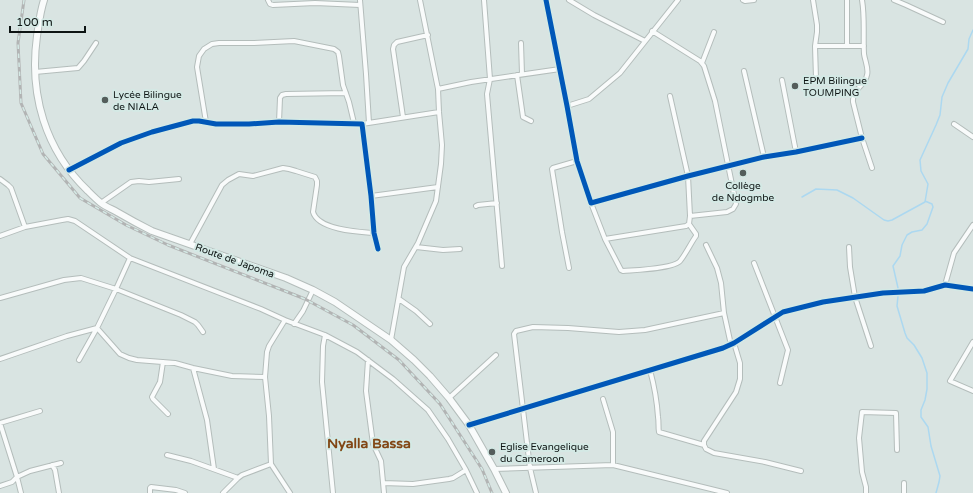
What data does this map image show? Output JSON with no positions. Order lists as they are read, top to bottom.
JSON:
{
  "streets": {
    "main road": ["Route de Japoma"]
  },
  "districts": ["Nyalla Bassa"],
  "places": [
    "EPM Bilingue TOUMPING",
    "Lycée Bilingue de NIALA",
    "Collège de Ndogmbe",
    "Eglise Evangelique du Cameroon"
  ],
  "scale_bar": "100 m"
}
